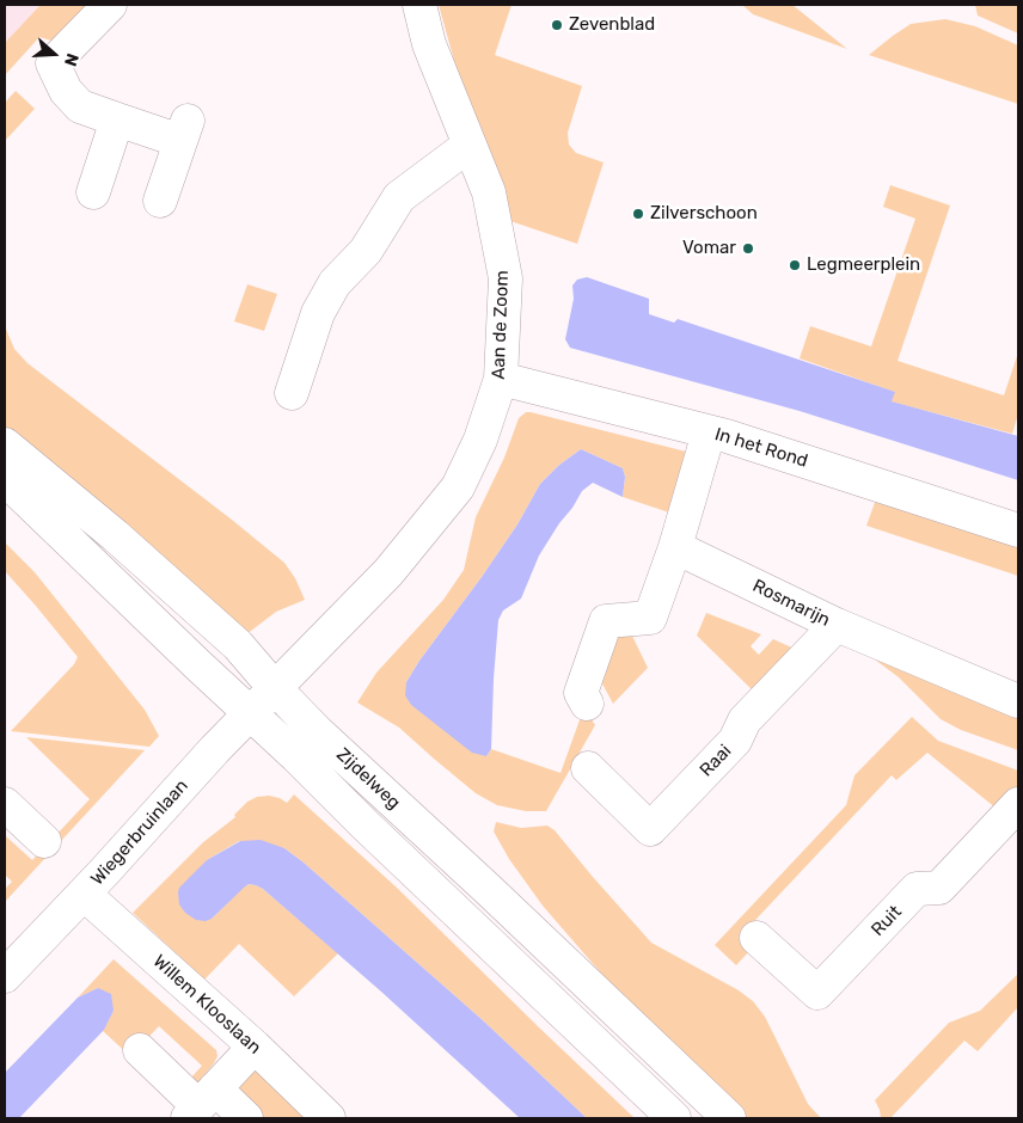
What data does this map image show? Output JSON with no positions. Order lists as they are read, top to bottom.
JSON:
{
  "streets": {
    "street": [
      "Aan de Zoom",
      "In het Rond",
      "Rosmarijn",
      "Raai",
      "Zijdelweg",
      "Wiegerbruinlaan",
      "Ruit",
      "Willem Klooslaan"
    ]
  },
  "crossings": [
    ["Aan de Zoom", "In het Rond"],
    ["Aan de Zoom", "Zijdelweg"],
    ["Aan de Zoom", "Wiegerbruinlaan"],
    ["Rosmarijn", "Raai"],
    ["Zijdelweg", "Wiegerbruinlaan"],
    ["Wiegerbruinlaan", "Willem Klooslaan"]
  ],
  "places": [
    "Zevenblad",
    "Zilverschoon",
    "Vomar",
    "Legmeerplein"
  ],
  "north": "right"
}
